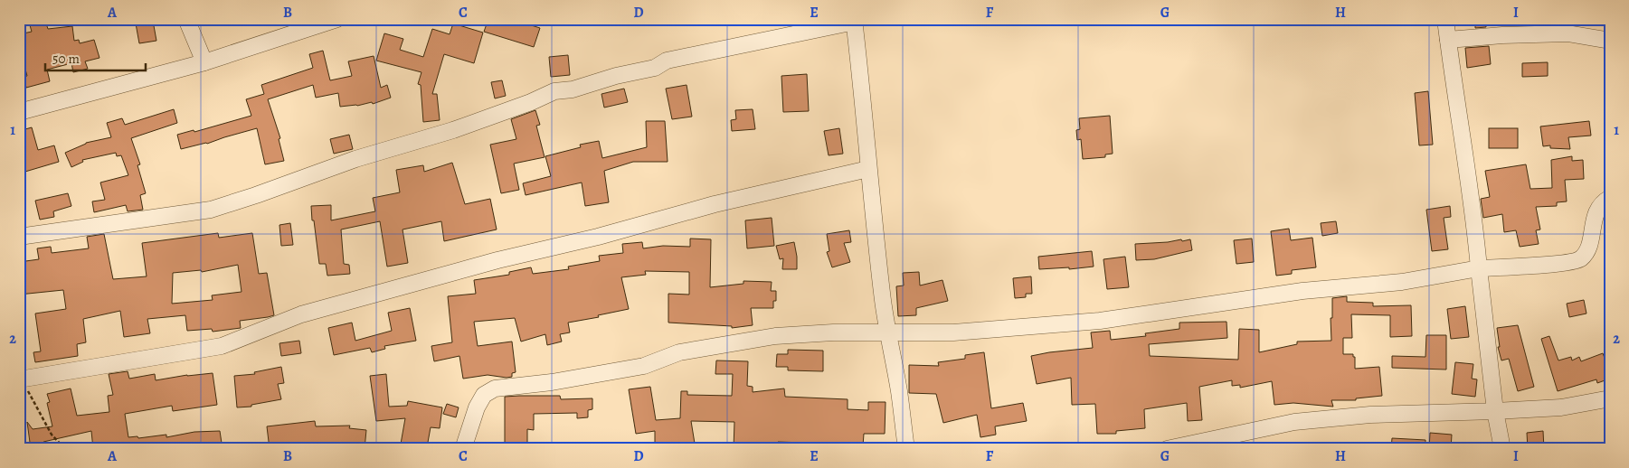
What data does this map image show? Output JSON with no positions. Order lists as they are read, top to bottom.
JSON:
{
  "scale_bar": "50 m",
  "grid": {
    "columns": [
      "A",
      "B",
      "C",
      "D",
      "E",
      "F",
      "G",
      "H",
      "I"
    ],
    "rows": ["1", "2"]
  }
}
